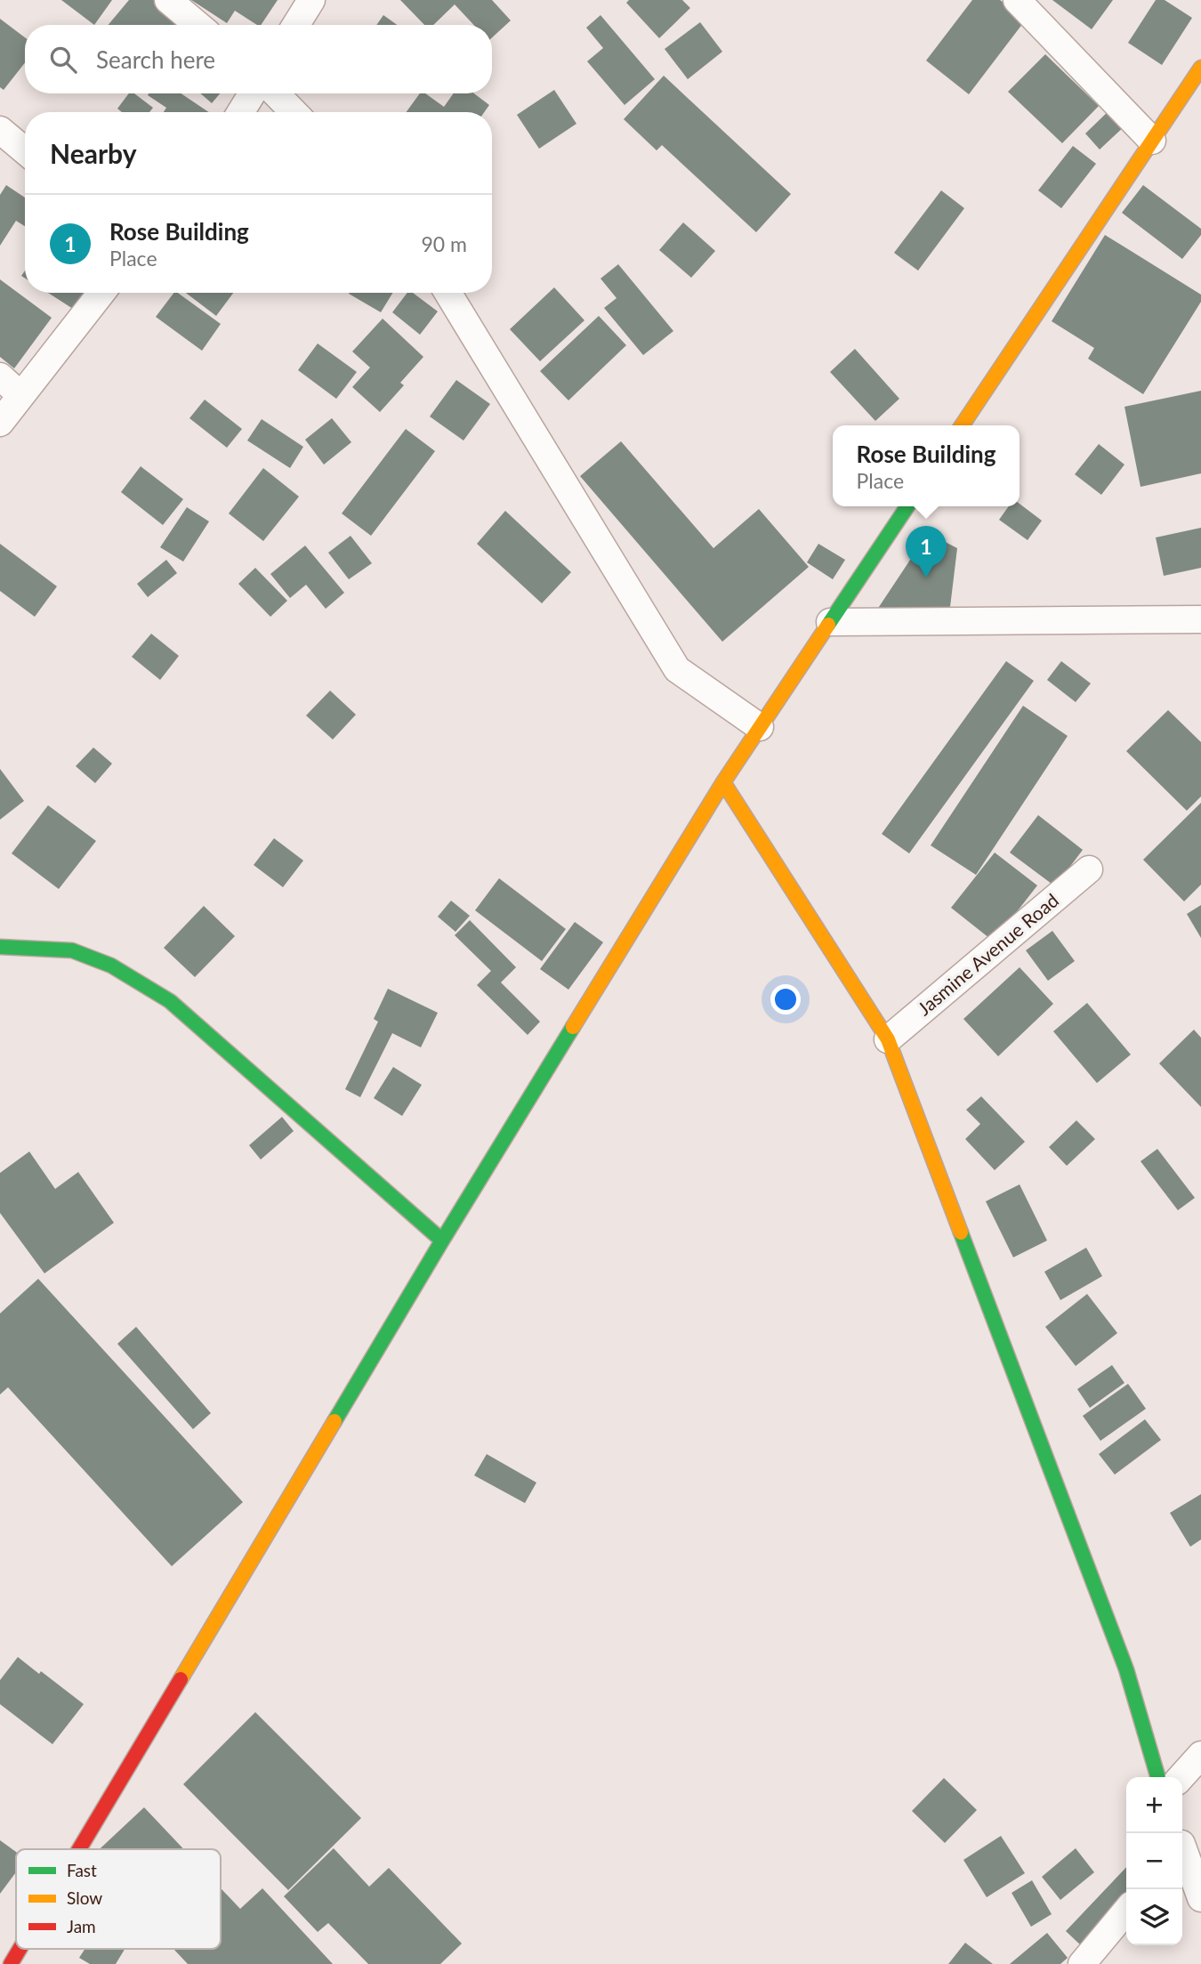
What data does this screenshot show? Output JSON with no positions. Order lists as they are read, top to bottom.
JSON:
{
  "streets": {
    "street": ["Jasmine Avenue Road"]
  },
  "legend": ["Fast", "Slow", "Jam"],
  "page": {
    "search": "Search here",
    "heading": "Nearby",
    "list": [
      {
        "mark": "1",
        "name": "Rose Building",
        "note": "Place",
        "value": "90 m"
      }
    ],
    "popup": ["Rose Building", "Place"],
    "pins": "1",
    "map_buttons": ["+", "−"]
  }
}
